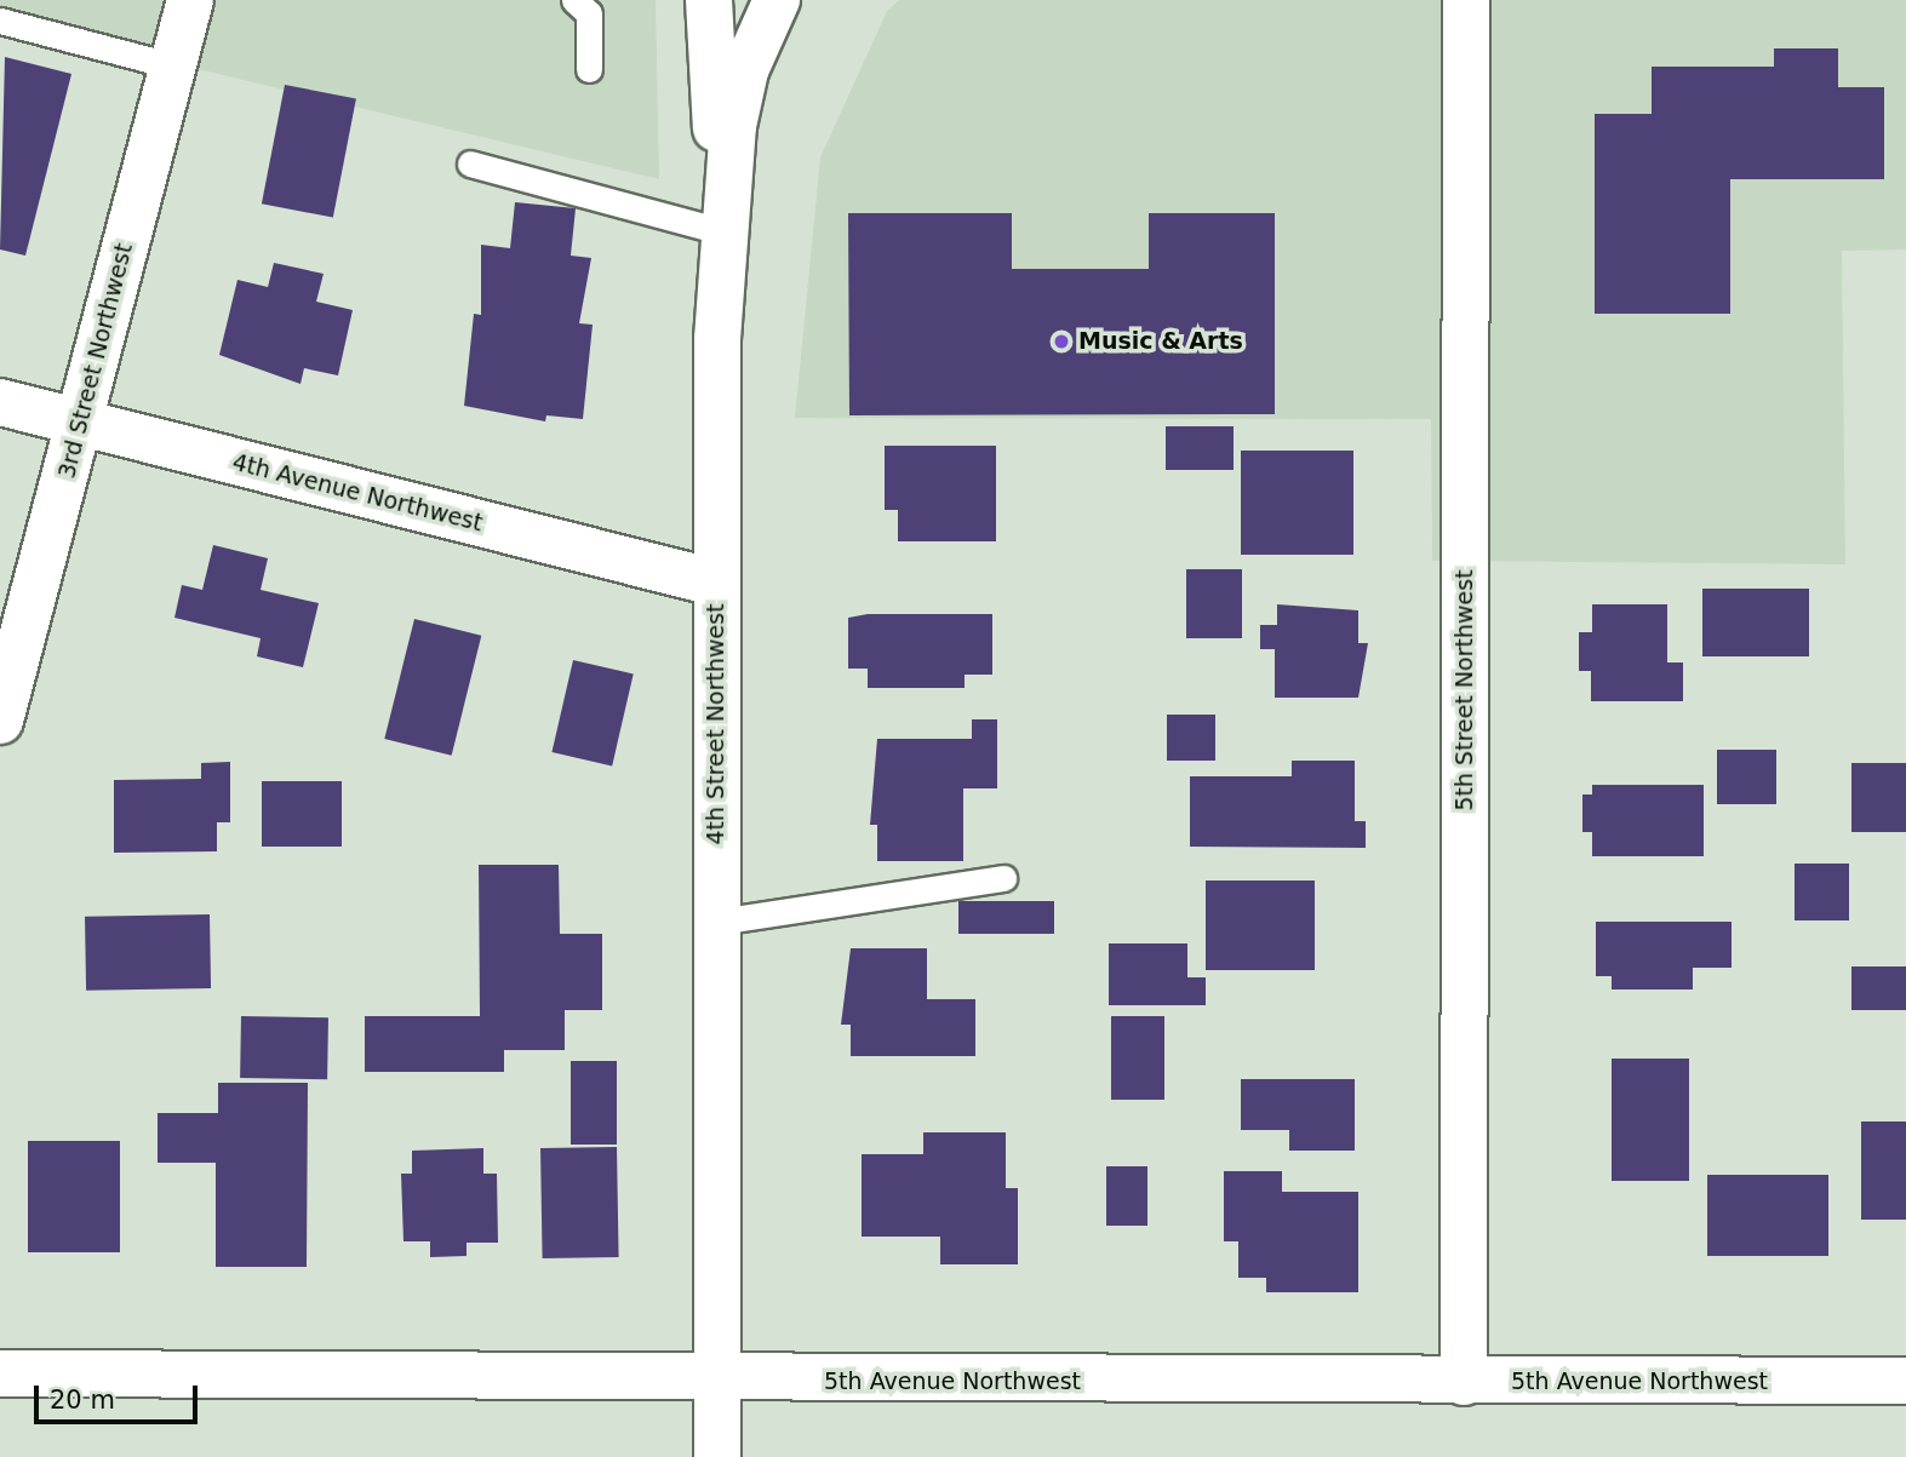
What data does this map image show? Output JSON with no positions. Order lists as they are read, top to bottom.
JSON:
{
  "streets": {
    "street": [
      "3rd Street Northwest",
      "4th Avenue Northwest",
      "5th Street Northwest",
      "4th Street Northwest",
      "5th Avenue Northwest"
    ]
  },
  "crossings": [
    ["3rd Street Northwest", "4th Avenue Northwest"],
    ["4th Avenue Northwest", "4th Street Northwest"],
    ["5th Street Northwest", "5th Avenue Northwest"],
    ["4th Street Northwest", "5th Avenue Northwest"]
  ],
  "places": ["Music & Arts"],
  "scale_bar": "20 m"
}
